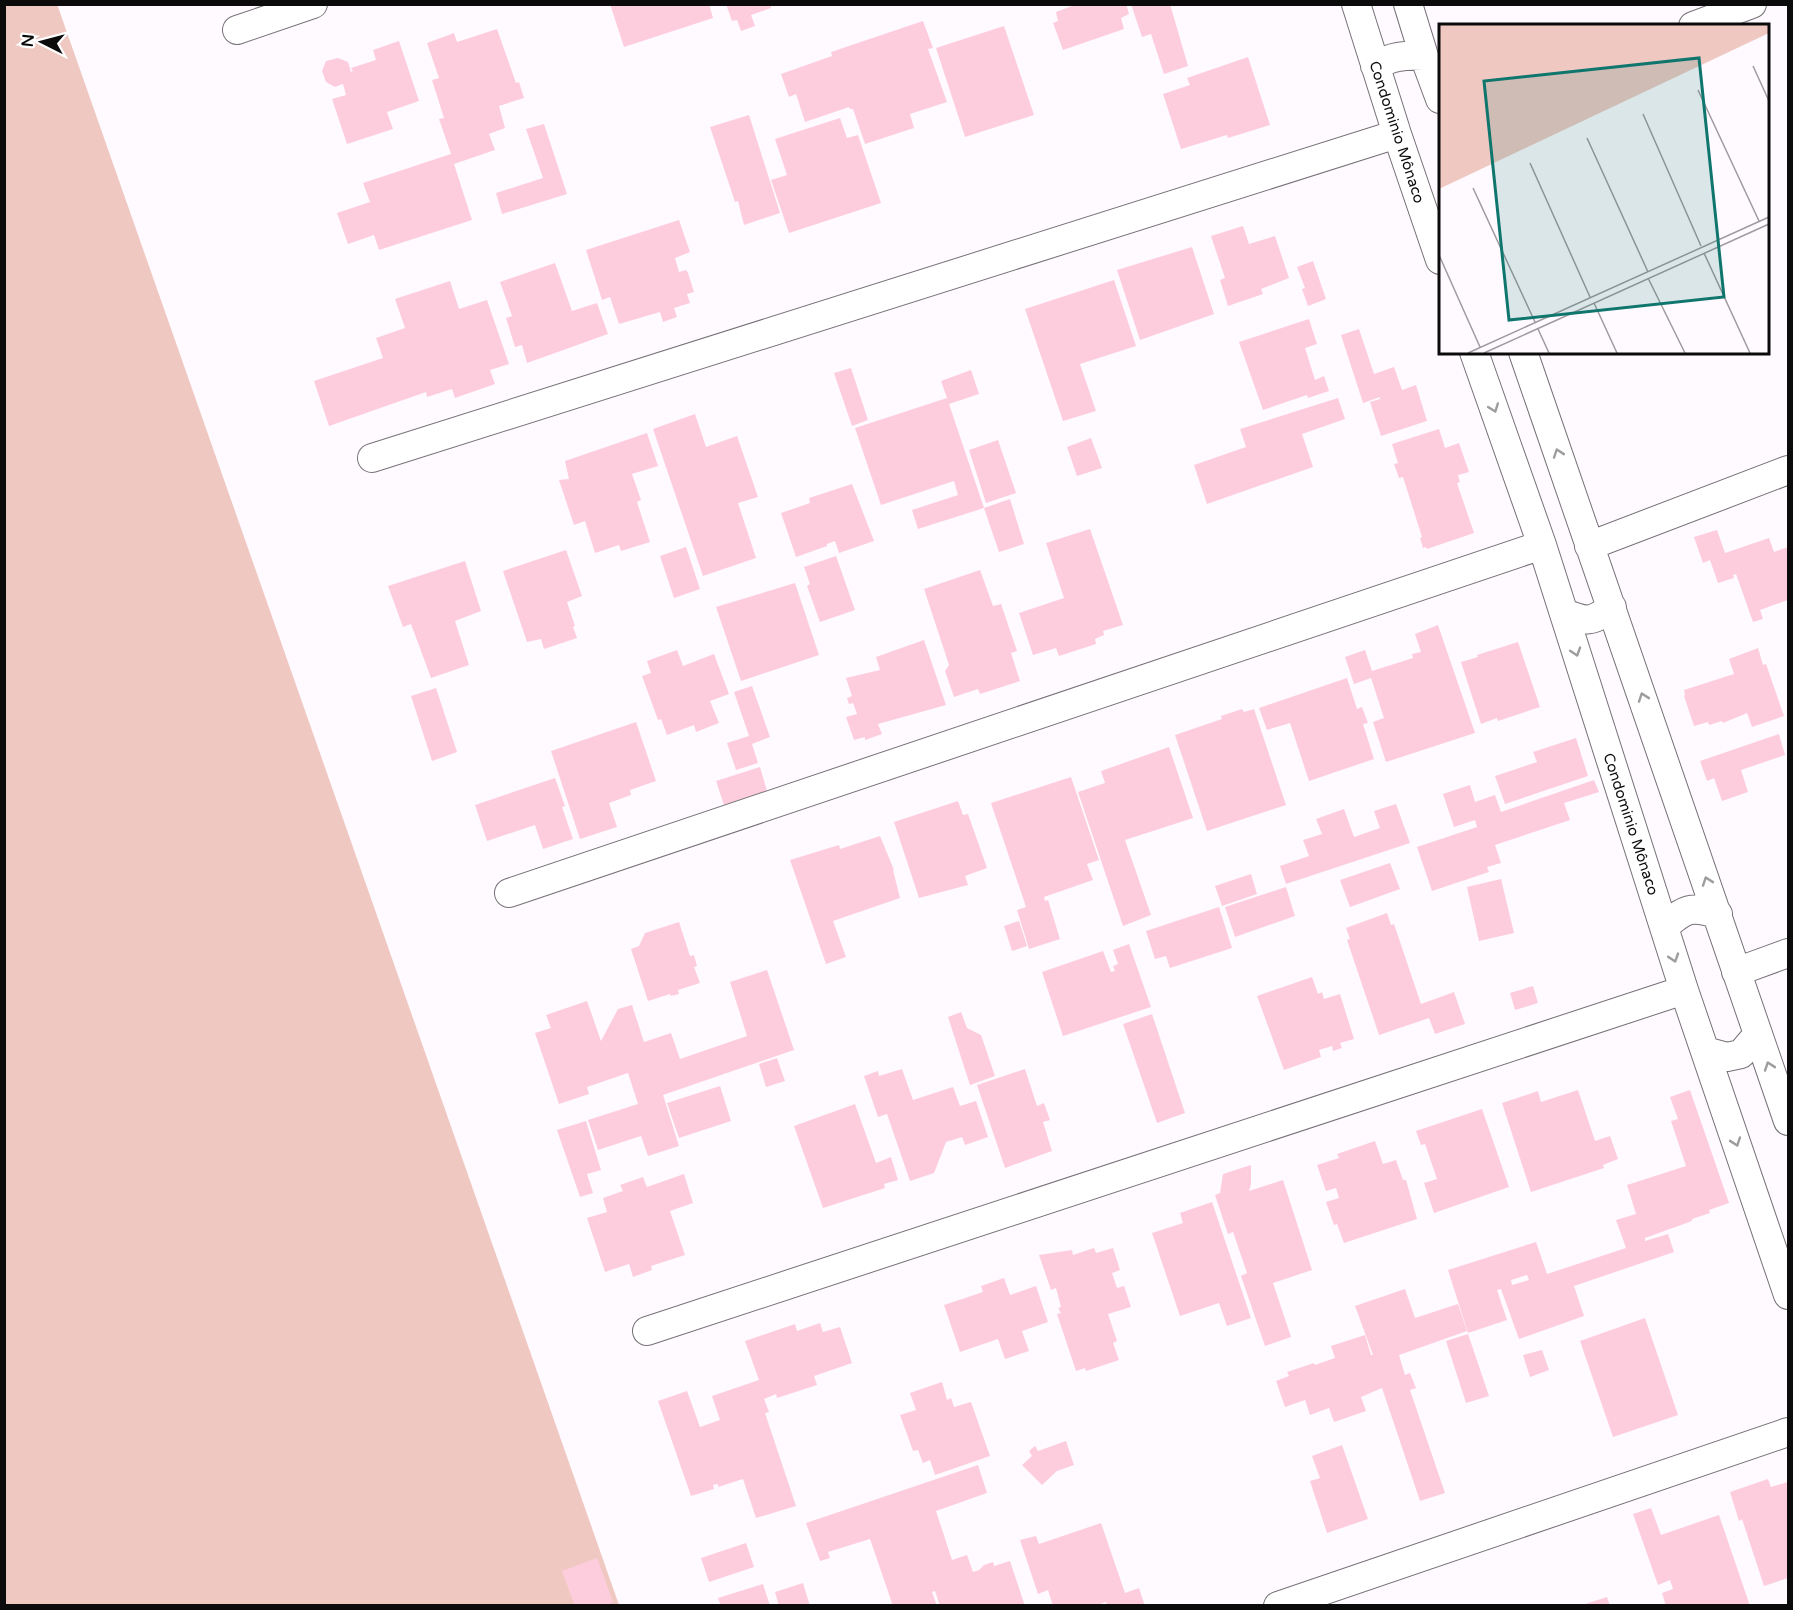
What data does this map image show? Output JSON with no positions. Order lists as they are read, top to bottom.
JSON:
{
  "streets": {
    "street": ["Condominio Mônaco"]
  },
  "north": "left"
}
